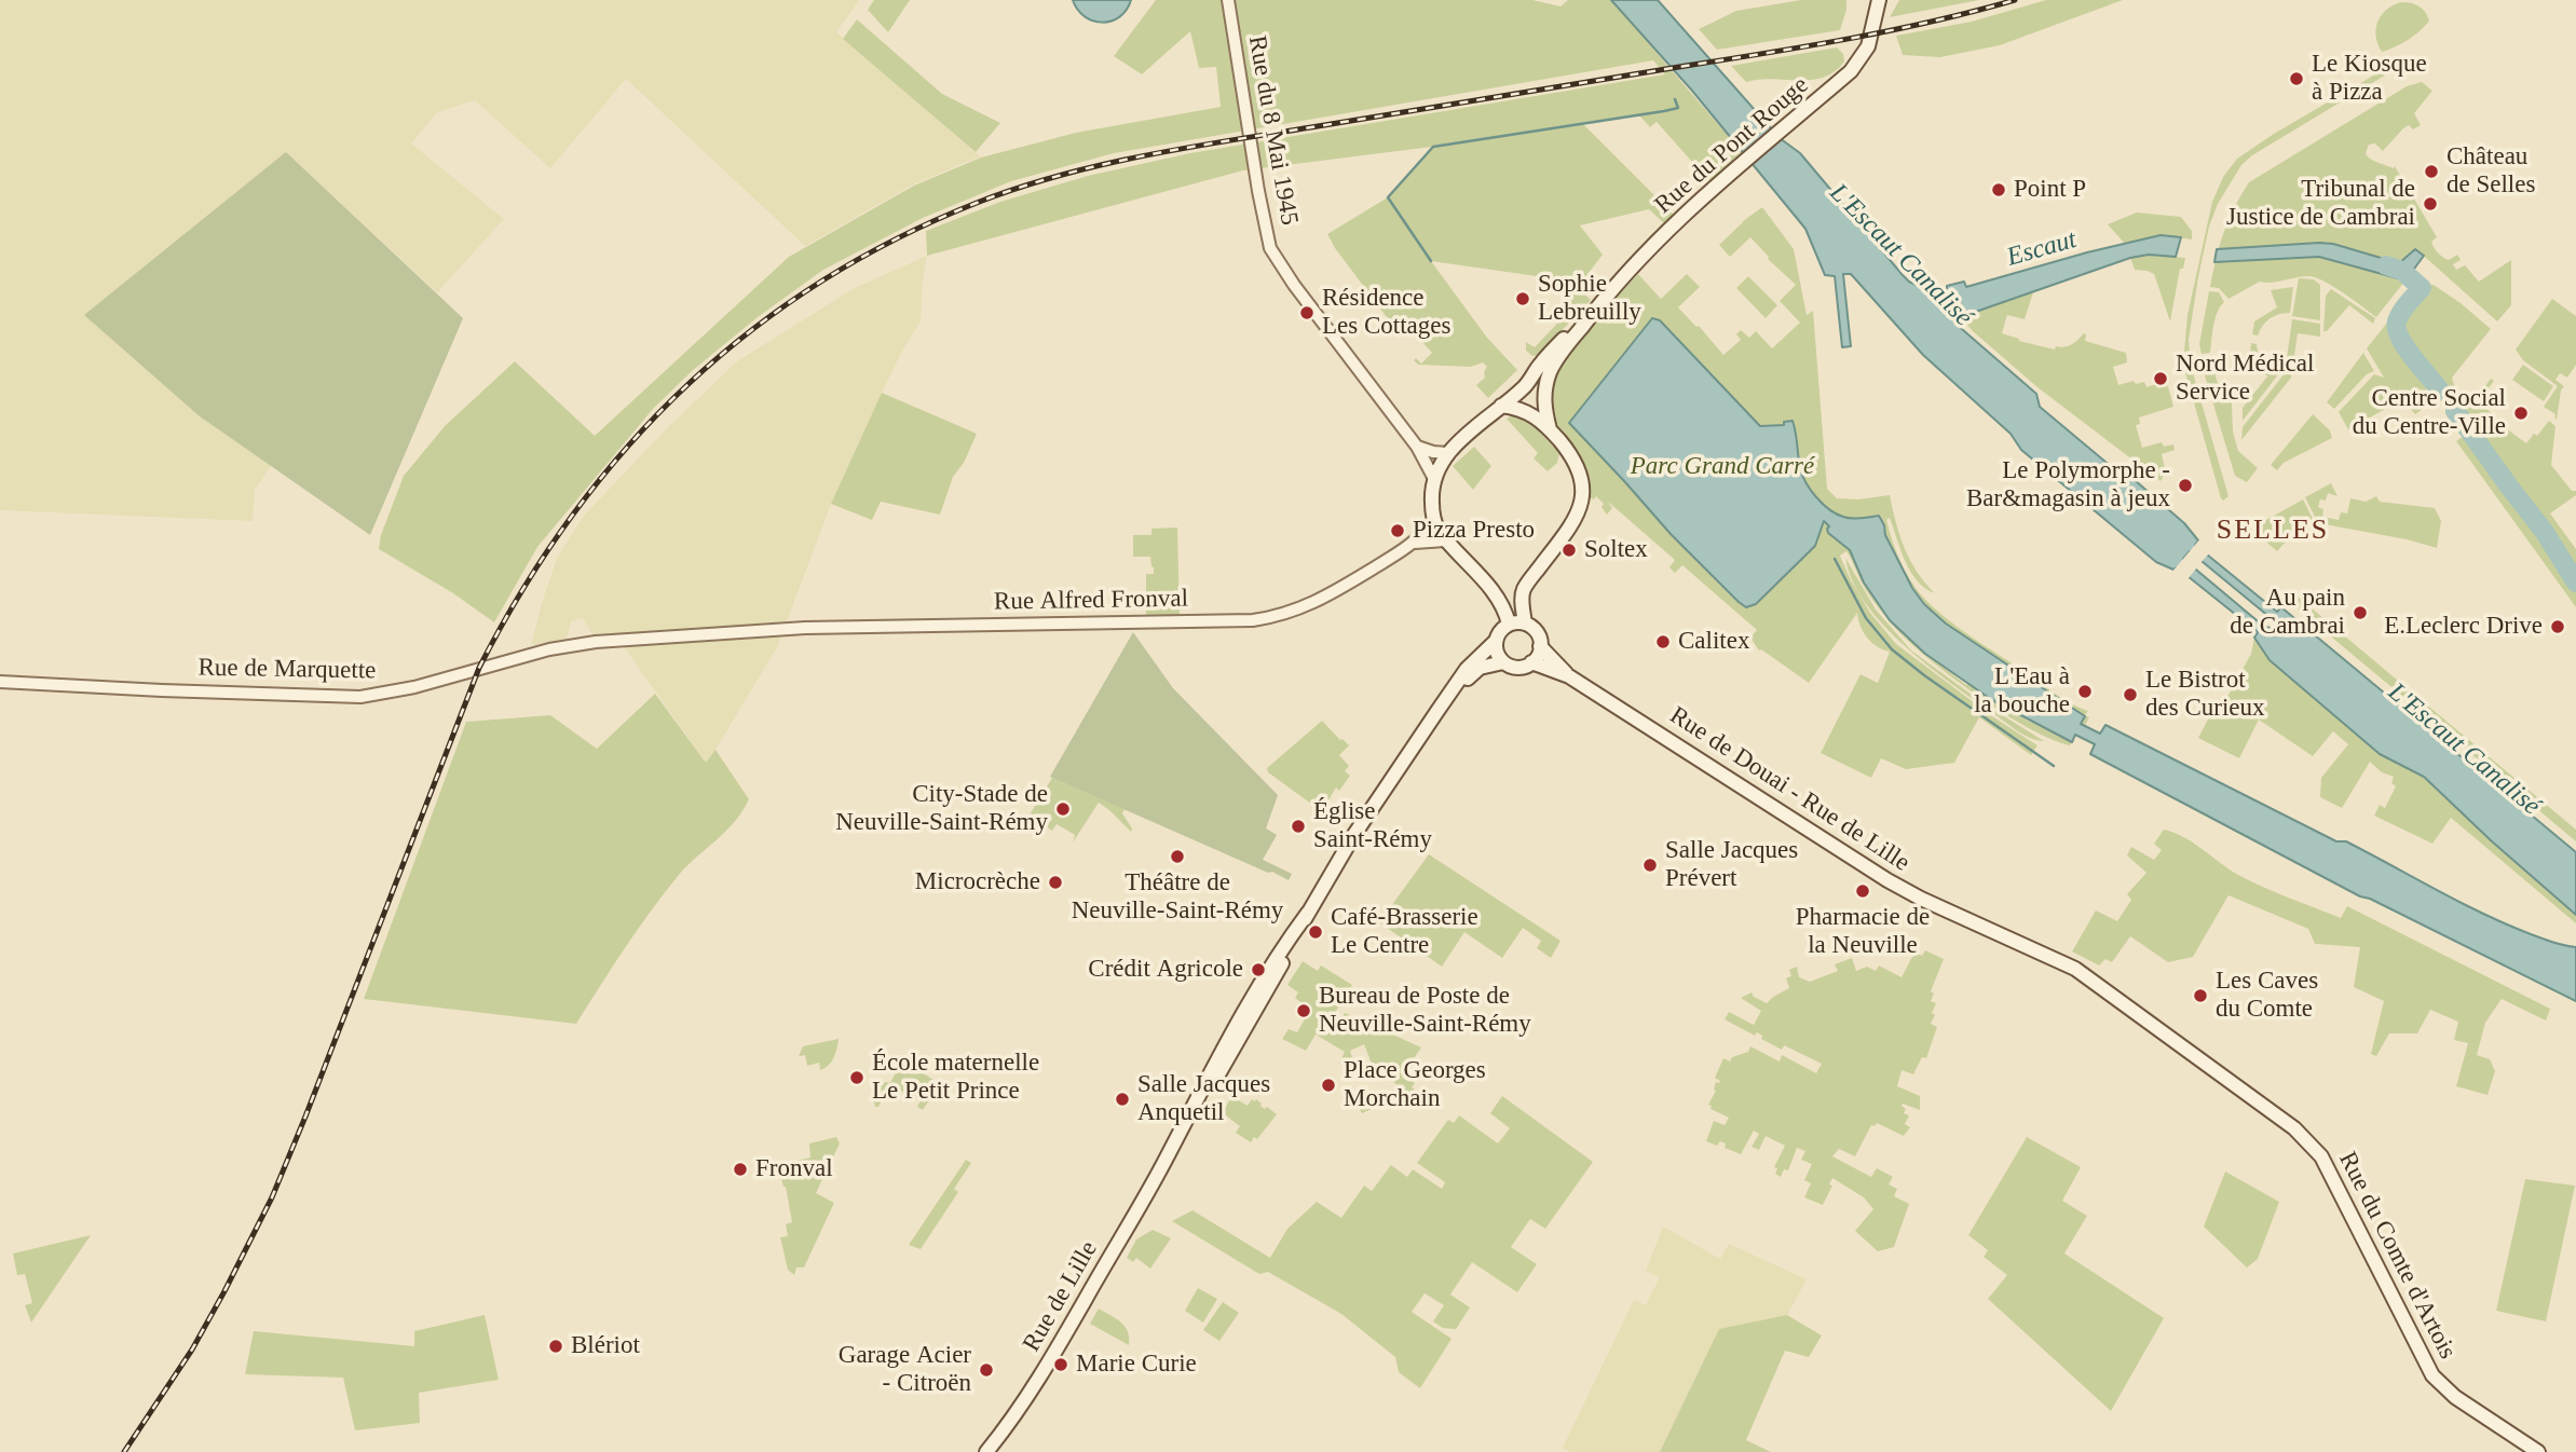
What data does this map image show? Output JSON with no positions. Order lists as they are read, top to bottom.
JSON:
{
  "streets": {
    "main road": [
      "Rue du Pont Rouge",
      "Rue de Douai - Rue de Lille",
      "Rue du Comte d'Artois",
      "Rue de Lille"
    ],
    "street": ["Rue du 8 Mai 1945", "Rue Alfred Fronval", "Rue de Marquette"]
  },
  "crossings": [
    ["Rue du 8 Mai 1945", "Rue du Pont Rouge"],
    ["Rue du 8 Mai 1945", "Rue Alfred Fronval"],
    ["Rue du Pont Rouge", "Rue Alfred Fronval"],
    ["Rue Alfred Fronval", "Rue de Marquette"],
    ["Rue de Douai - Rue de Lille", "Rue du Comte d'Artois"],
    ["Rue de Douai - Rue de Lille", "Rue de Lille"]
  ],
  "districts": ["SELLES"],
  "water": ["Escaut", "L'Escaut Canalisé"],
  "parks": ["Parc Grand Carré"],
  "places": [
    "Le Kiosque à Pizza",
    "Château de Selles",
    "Point P",
    "Tribunal de Justice de Cambrai",
    "Sophie Lebreuilly",
    "Résidence Les Cottages",
    "Nord Médical Service",
    "Centre Social du Centre-Ville",
    "Le Polymorphe - Bar&magasin à jeux",
    "Pizza Presto",
    "Soltex",
    "Au pain de Cambrai",
    "E.Leclerc Drive",
    "Calitex",
    "L'Eau à la bouche",
    "Le Bistrot des Curieux",
    "City-Stade de Neuville-Saint-Rémy",
    "Église Saint-Rémy",
    "Théâtre de Neuville-Saint-Rémy",
    "Salle Jacques Prévert",
    "Microcrèche",
    "Pharmacie de la Neuville",
    "Café-Brasserie Le Centre",
    "Crédit Agricole",
    "Les Caves du Comte",
    "Bureau de Poste de Neuville-Saint-Rémy",
    "École maternelle Le Petit Prince",
    "Place Georges Morchain",
    "Salle Jacques Anquetil",
    "Fronval",
    "Blériot",
    "Marie Curie",
    "Garage Acier - Citroën"
  ]
}
